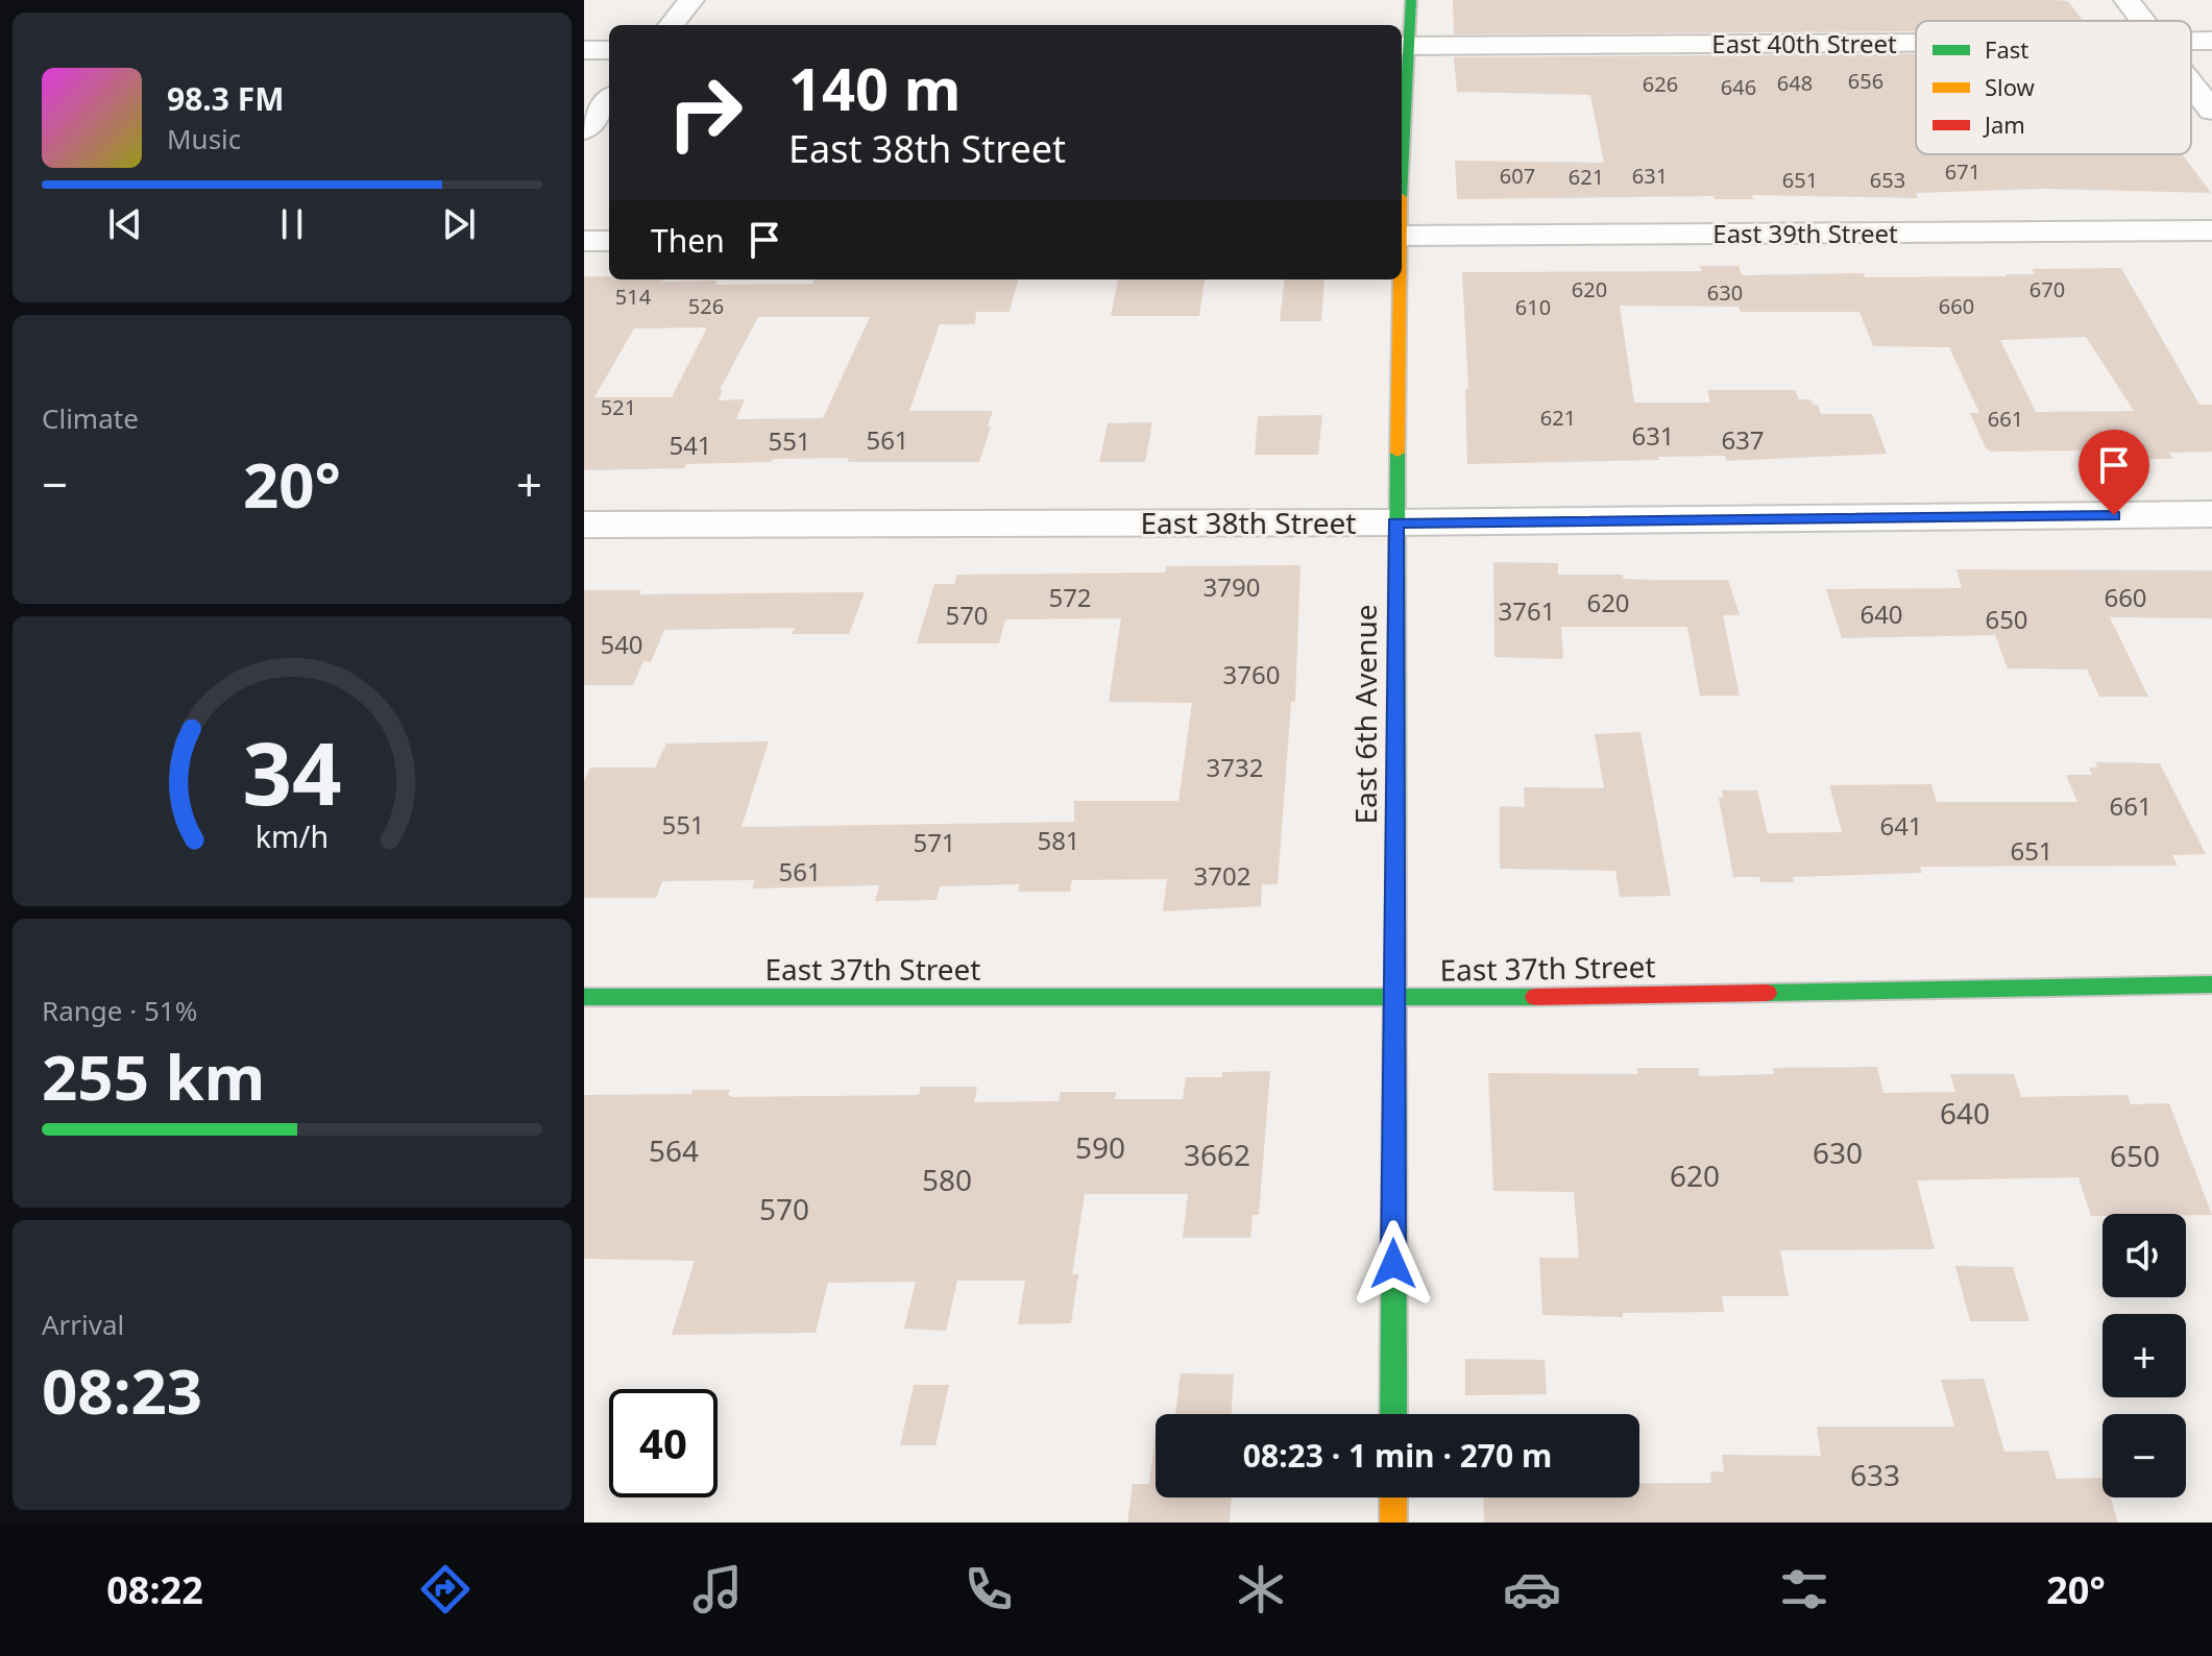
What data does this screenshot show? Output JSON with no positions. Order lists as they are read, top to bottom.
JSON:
{
  "streets": {
    "street": [
      "East 40th Street",
      "East 39th Street",
      "East 38th Street",
      "East 6th Avenue",
      "East 37th Street"
    ]
  },
  "crossings": [
    ["East 40th Street", "East 6th Avenue"],
    ["East 38th Street", "East 6th Avenue"],
    ["East 6th Avenue", "East 37th Street"]
  ],
  "house_numbers": [
    "656",
    "648",
    "626",
    "646",
    "671",
    "607",
    "631",
    "621",
    "651",
    "653",
    "620",
    "670",
    "630",
    "514",
    "526",
    "660",
    "610",
    "521",
    "621",
    "661",
    "631",
    "561",
    "637",
    "551",
    "541",
    "3790",
    "572",
    "660",
    "620",
    "3761",
    "640",
    "570",
    "650",
    "540",
    "3760",
    "3732",
    "661",
    "551",
    "641",
    "581",
    "571",
    "651",
    "561",
    "3702",
    "640",
    "590",
    "564",
    "630",
    "3662",
    "650",
    "620",
    "580",
    "570",
    "633"
  ],
  "legend": ["Fast", "Slow", "Jam"],
  "page": {
    "turn": ["140 m", "East 38th Street"],
    "song": ["98.3 FM", "Music"],
    "then": "Then",
    "tile": [
      "Climate",
      ["Range · 51%", "255 km"],
      ["Arrival", "08:23"]
    ],
    "heat": ["−", "20°", "+"],
    "map_buttons": ["+", "−"],
    "limit": "40",
    "trip": "08:23 · 1 min · 270 m",
    "tabs": ["08:22", "20°"],
    "gauge": ["34", "km/h"]
  }
}
